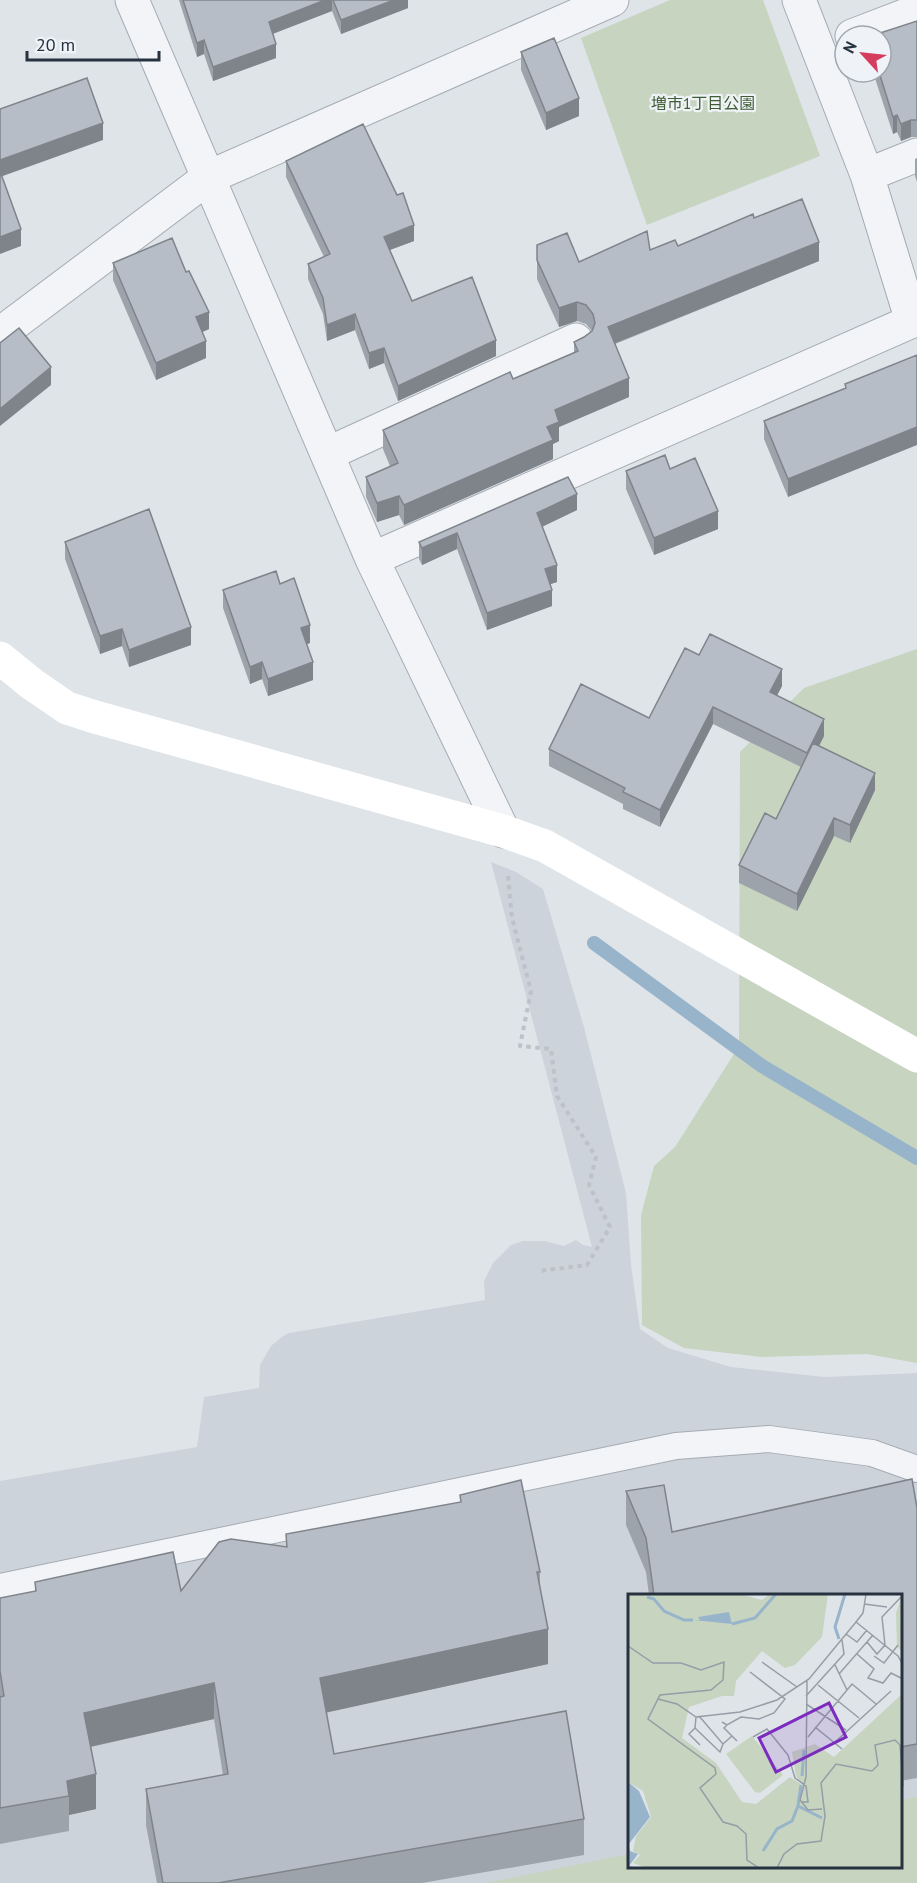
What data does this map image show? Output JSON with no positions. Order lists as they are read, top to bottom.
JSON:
{
  "parks": ["増市1丁目公園"],
  "scale_bar": "20 m",
  "north": "top left"
}
